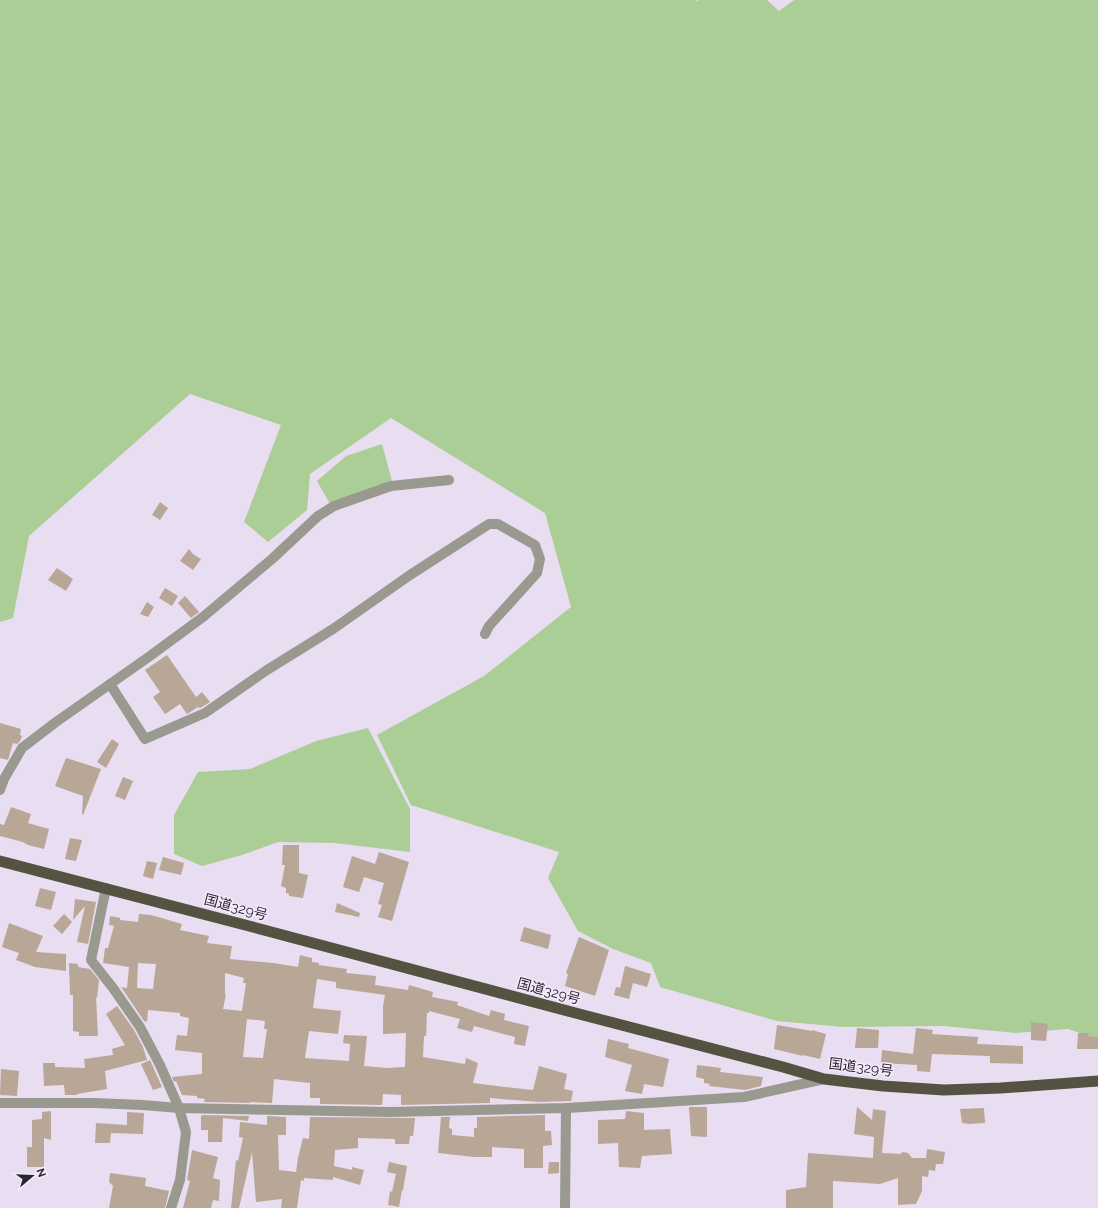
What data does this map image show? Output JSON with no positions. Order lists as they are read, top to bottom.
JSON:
{
  "streets": {
    "highway": ["国道329号"]
  },
  "north": "right"
}
